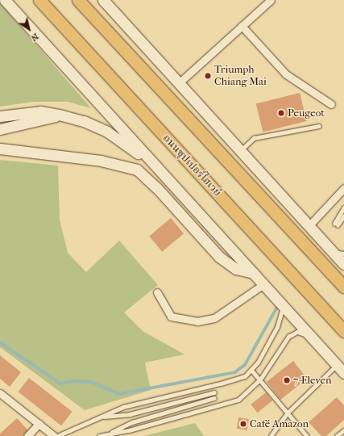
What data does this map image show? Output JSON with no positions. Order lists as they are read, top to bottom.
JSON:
{
  "streets": {
    "highway": ["ถนนซุปเปอร์ไฮเวย์"]
  },
  "places": [
    "Triumph Chiang Mai",
    "Peugeot",
    "7-Eleven",
    "Café Amazon"
  ],
  "north": "bottom right"
}
